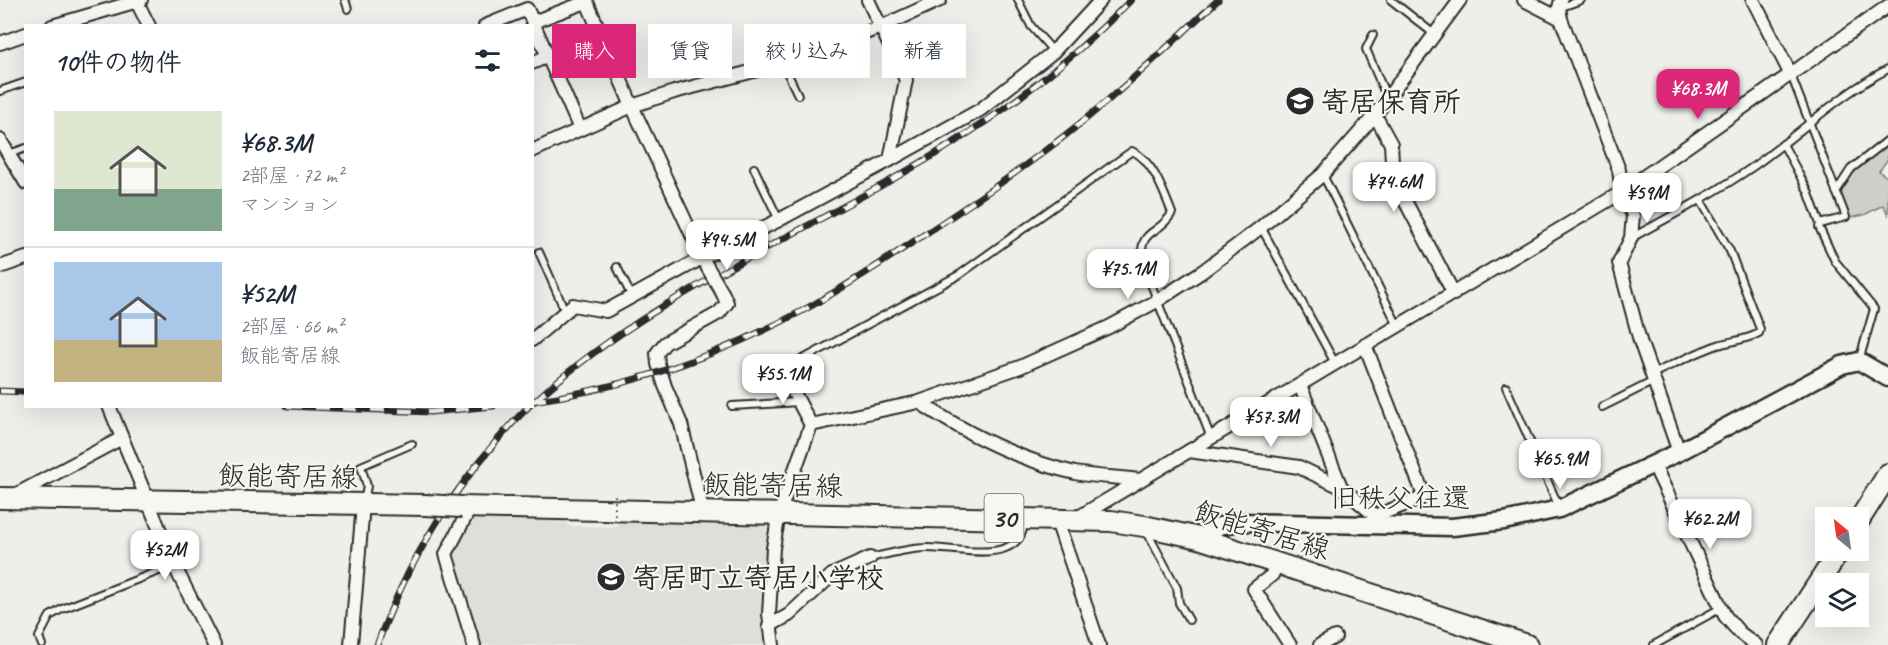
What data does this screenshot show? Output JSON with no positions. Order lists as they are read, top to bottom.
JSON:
{
  "streets": {
    "main road": ["飯能寄居線", "30"],
    "street": ["旧秩父往還"]
  },
  "crossings": [
    ["飯能寄居線", "旧秩父往還"]
  ],
  "places": {
    "school or university": ["寄居保育所", "寄居町立寄居小学校"]
  },
  "north": "top left",
  "page": {
    "chip": [
      "購入",
      "賃貸",
      "絞り込み",
      "新着"
    ],
    "heading": "10件の物件",
    "price": [
      "¥68.3M",
      "¥74.6M",
      "¥59M",
      "¥94.5M",
      "¥75.1M",
      "¥55.1M",
      "¥57.3M",
      "¥65.9M",
      "¥62.2M",
      "¥52M"
    ],
    "list": [
      {
        "name": "¥68.3M",
        "note": "2部屋 · 72 m² · マンション"
      },
      {
        "name": "¥52M",
        "note": "2部屋 · 66 m² · 飯能寄居線"
      }
    ]
  }
}
